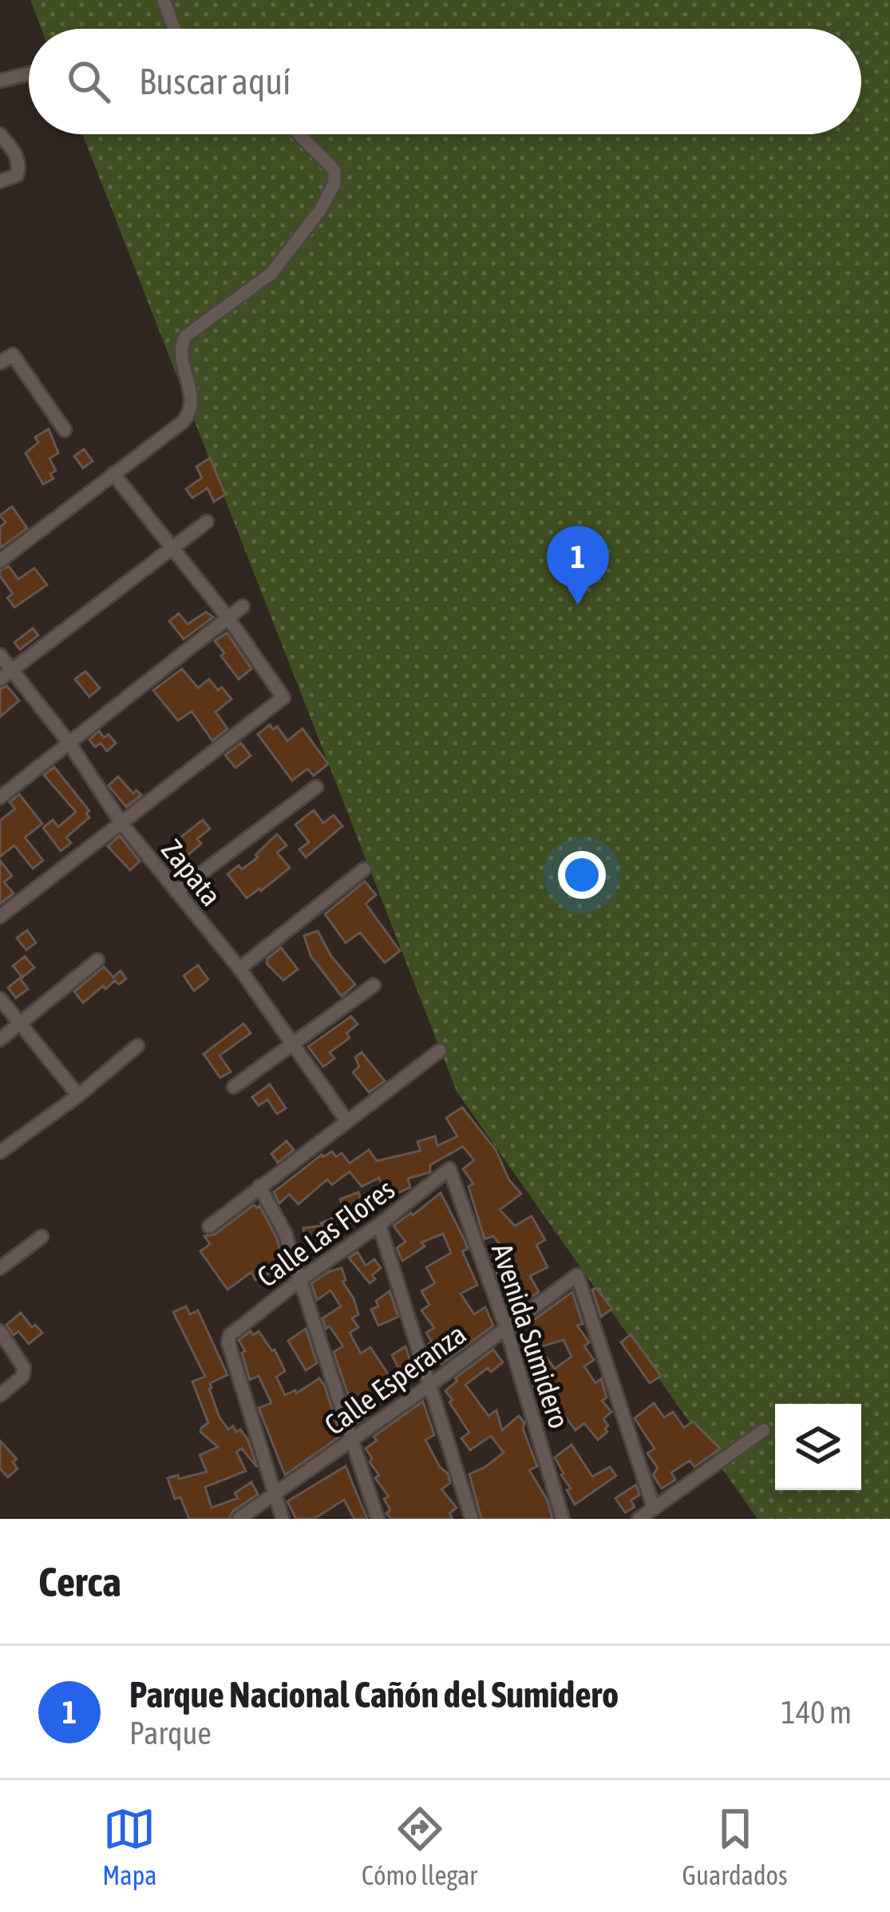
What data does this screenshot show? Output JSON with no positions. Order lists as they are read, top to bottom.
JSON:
{
  "streets": {
    "street": [
      "Zapata",
      "Calle Las Flores",
      "Avenida Sumidero",
      "Calle Esperanza"
    ]
  },
  "crossings": [
    ["Calle Las Flores", "Avenida Sumidero"],
    ["Calle Las Flores", "Calle Esperanza"],
    ["Avenida Sumidero", "Calle Esperanza"]
  ],
  "page": {
    "search": "Buscar aquí",
    "pins": "1",
    "heading": "Cerca",
    "list": [
      {
        "mark": "1",
        "name": "Parque Nacional Cañón del Sumidero",
        "note": "Parque",
        "value": "140 m"
      }
    ],
    "nav": ["Mapa", "Cómo llegar", "Guardados"]
  }
}
